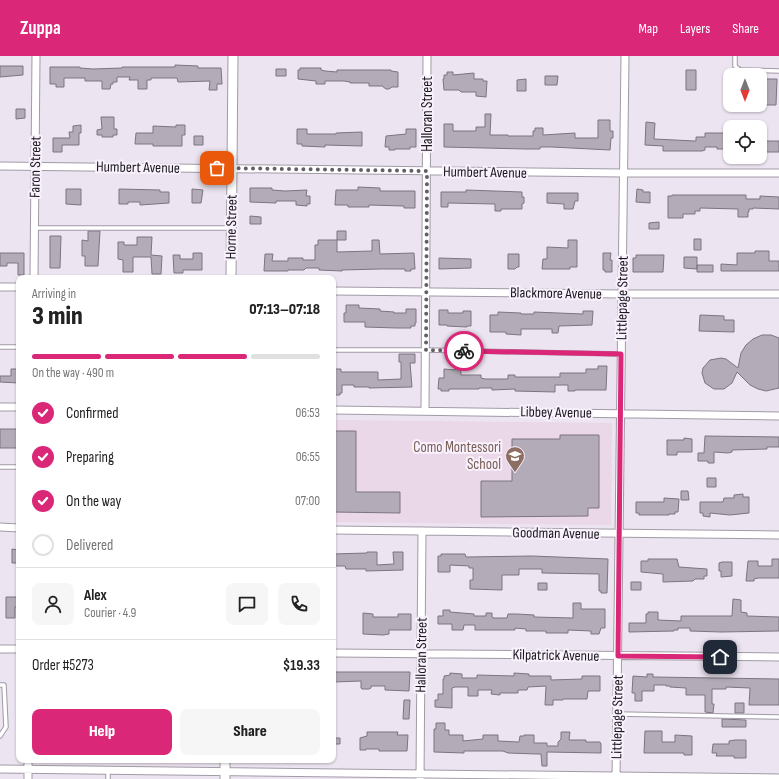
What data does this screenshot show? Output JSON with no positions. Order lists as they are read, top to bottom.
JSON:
{
  "streets": {
    "street": [
      "Halloran Street",
      "Faron Street",
      "Humbert Avenue",
      "Horne Street",
      "Blackmore Avenue",
      "Littlepage Street",
      "Libbey Avenue",
      "Goodman Avenue",
      "Kilpatrick Avenue"
    ]
  },
  "crossings": [
    ["Halloran Street", "Humbert Avenue"],
    ["Halloran Street", "Blackmore Avenue"],
    ["Halloran Street", "Libbey Avenue"],
    ["Halloran Street", "Goodman Avenue"],
    ["Halloran Street", "Kilpatrick Avenue"],
    ["Faron Street", "Humbert Avenue"],
    ["Humbert Avenue", "Horne Street"],
    ["Humbert Avenue", "Littlepage Street"],
    ["Blackmore Avenue", "Littlepage Street"],
    ["Littlepage Street", "Libbey Avenue"],
    ["Littlepage Street", "Goodman Avenue"],
    ["Littlepage Street", "Kilpatrick Avenue"]
  ],
  "places": {
    "school or university": ["Como Montessori School"]
  },
  "north": "bottom",
  "page": {
    "header": "Zuppa",
    "nav": ["Map", "Layers", "Share"],
    "heading": ["3 min", "Arriving in", "07:13–07:18"],
    "panel": [
      "Alex",
      "Courier · 4.9",
      "Order #5273",
      "$19.33"
    ],
    "bar": "On the way · 490 m",
    "list": [
      ["Confirmed", "06:53"],
      ["Preparing", "06:55"],
      ["On the way", "07:00"],
      "Delivered"
    ],
    "buttons": ["Help", "Share"]
  }
}
